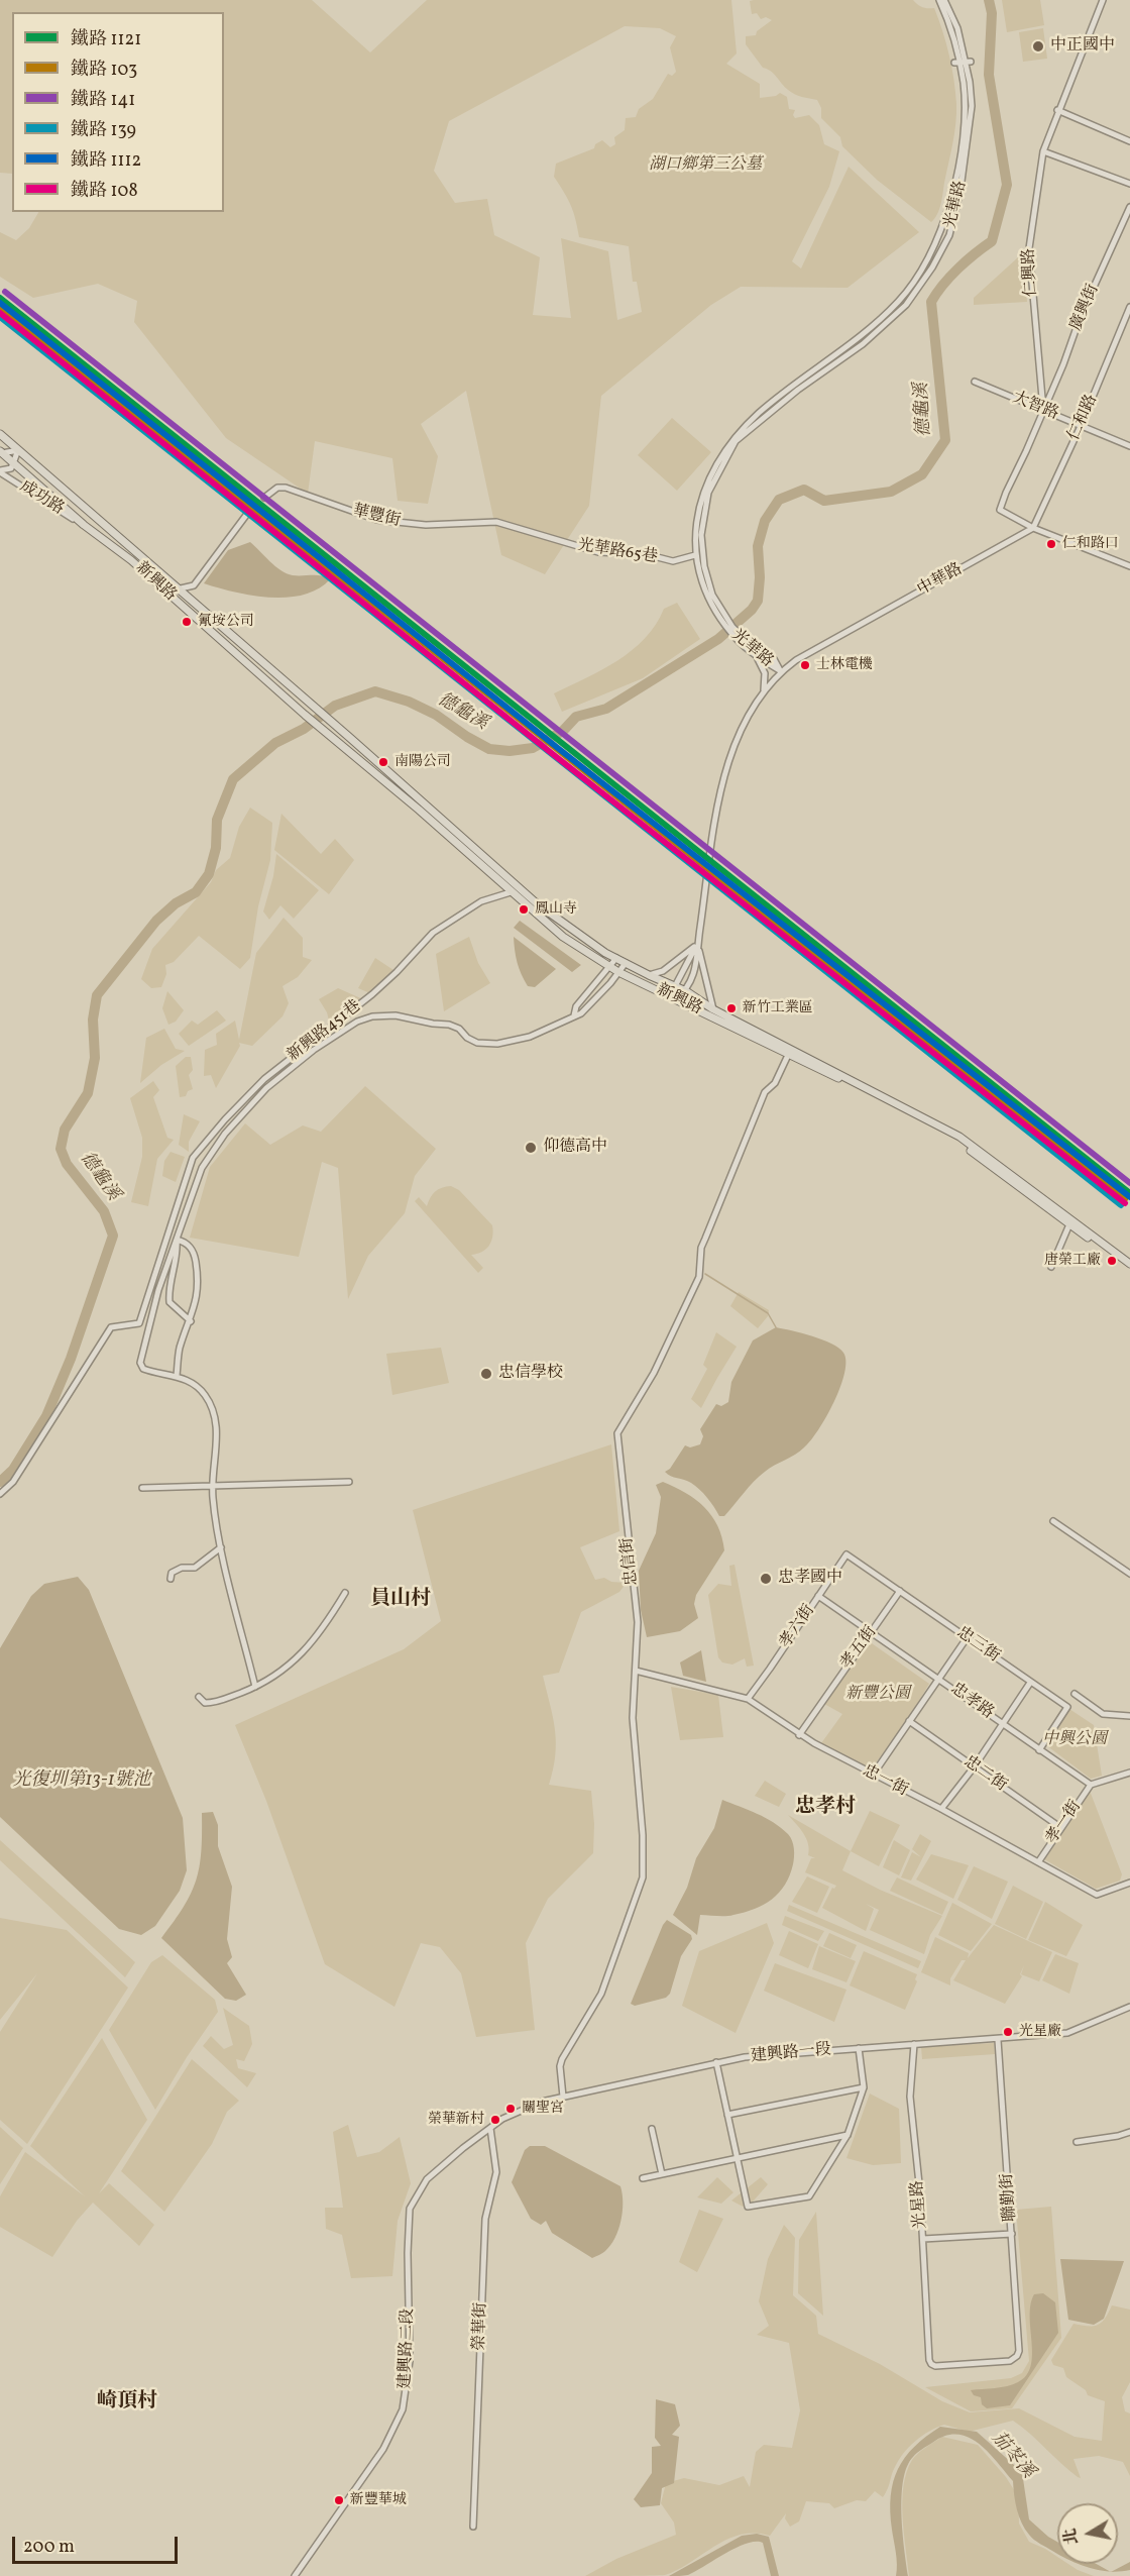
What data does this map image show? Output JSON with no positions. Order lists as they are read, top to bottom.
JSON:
{
  "streets": {
    "main road": ["新興路"],
    "street": [
      "光華路",
      "仁興路",
      "廣興街",
      "大智路",
      "仁和路",
      "成功路",
      "華豐街",
      "光華路65巷",
      "中華路",
      "新興路451巷",
      "忠信街",
      "孝六街",
      "忠三街",
      "孝五街",
      "忠孝路",
      "忠二街",
      "忠一街",
      "孝一街",
      "建興路一段",
      "聯勤街",
      "光星路",
      "榮華街",
      "建興路二段"
    ]
  },
  "crossings": [
    ["光華路", "光華路65巷"],
    ["光華路", "中華路"],
    ["仁興路", "廣興街"],
    ["仁興路", "大智路"],
    ["仁興路", "仁和路"],
    ["仁興路", "中華路"],
    ["廣興街", "大智路"],
    ["大智路", "仁和路"],
    ["仁和路", "中華路"],
    ["成功路", "新興路"],
    ["華豐街", "光華路65巷"],
    ["新興路", "新興路451巷"],
    ["新興路", "忠信街"],
    ["忠信街", "忠一街"],
    ["忠信街", "建興路一段"],
    ["孝六街", "忠三街"],
    ["孝六街", "忠孝路"],
    ["孝六街", "忠一街"],
    ["忠三街", "孝五街"],
    ["忠三街", "忠孝路"],
    ["孝五街", "忠孝路"],
    ["孝五街", "忠一街"],
    ["忠孝路", "孝一街"],
    ["忠二街", "孝一街"],
    ["忠一街", "孝一街"],
    ["建興路一段", "聯勤街"],
    ["建興路一段", "光星路"],
    ["建興路一段", "榮華街"],
    ["建興路一段", "建興路二段"],
    ["聯勤街", "光星路"]
  ],
  "districts": ["員山村", "忠孝村", "崎頂村"],
  "water": ["德龜溪", "光復圳第13-1號池", "茄苳溪"],
  "parks": ["湖口鄉第三公墓", "新豐公園", "中興公園"],
  "places": [
    "中正國中",
    "仁和路口",
    "氰垵公司",
    "士林電機",
    "南陽公司",
    "鳳山寺",
    "新竹工業區",
    "仰德高中",
    "唐榮工廠",
    "忠信學校",
    "忠孝國中",
    "光星廠",
    "關聖宮",
    "榮華新村",
    "新豐華城"
  ],
  "lines": [
    "rail line 141",
    "rail line 1121",
    "rail line 1112",
    "rail line 103",
    "rail line 108",
    "rail line 139"
  ],
  "legend": [
    "鐵路 1121",
    "鐵路 103",
    "鐵路 141",
    "鐵路 139",
    "鐵路 1112",
    "鐵路 108"
  ],
  "scale_bar": "200 m",
  "north": "left"
}
